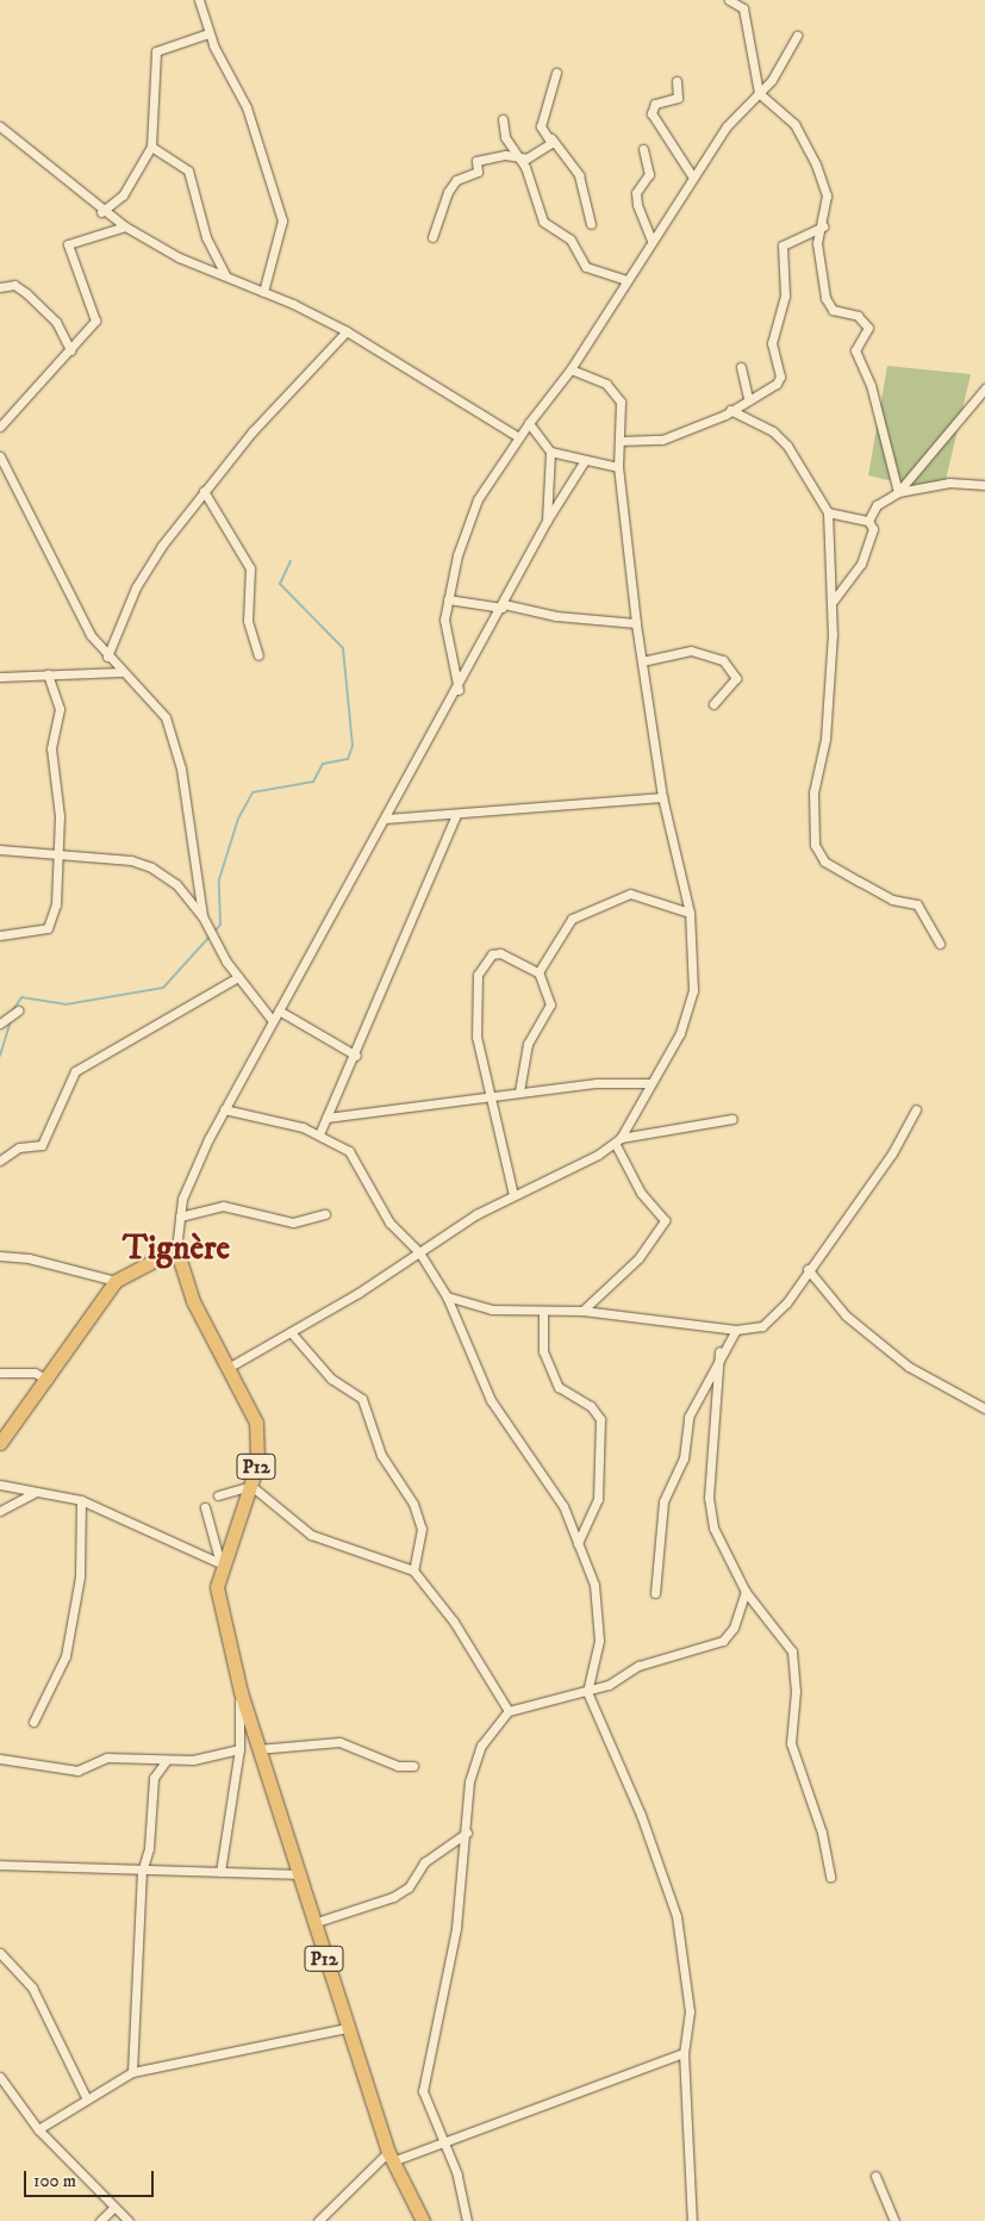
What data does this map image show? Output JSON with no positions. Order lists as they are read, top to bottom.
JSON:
{
  "streets": {
    "main road": ["P12"]
  },
  "districts": ["Tignère"],
  "scale_bar": "100 m"
}
